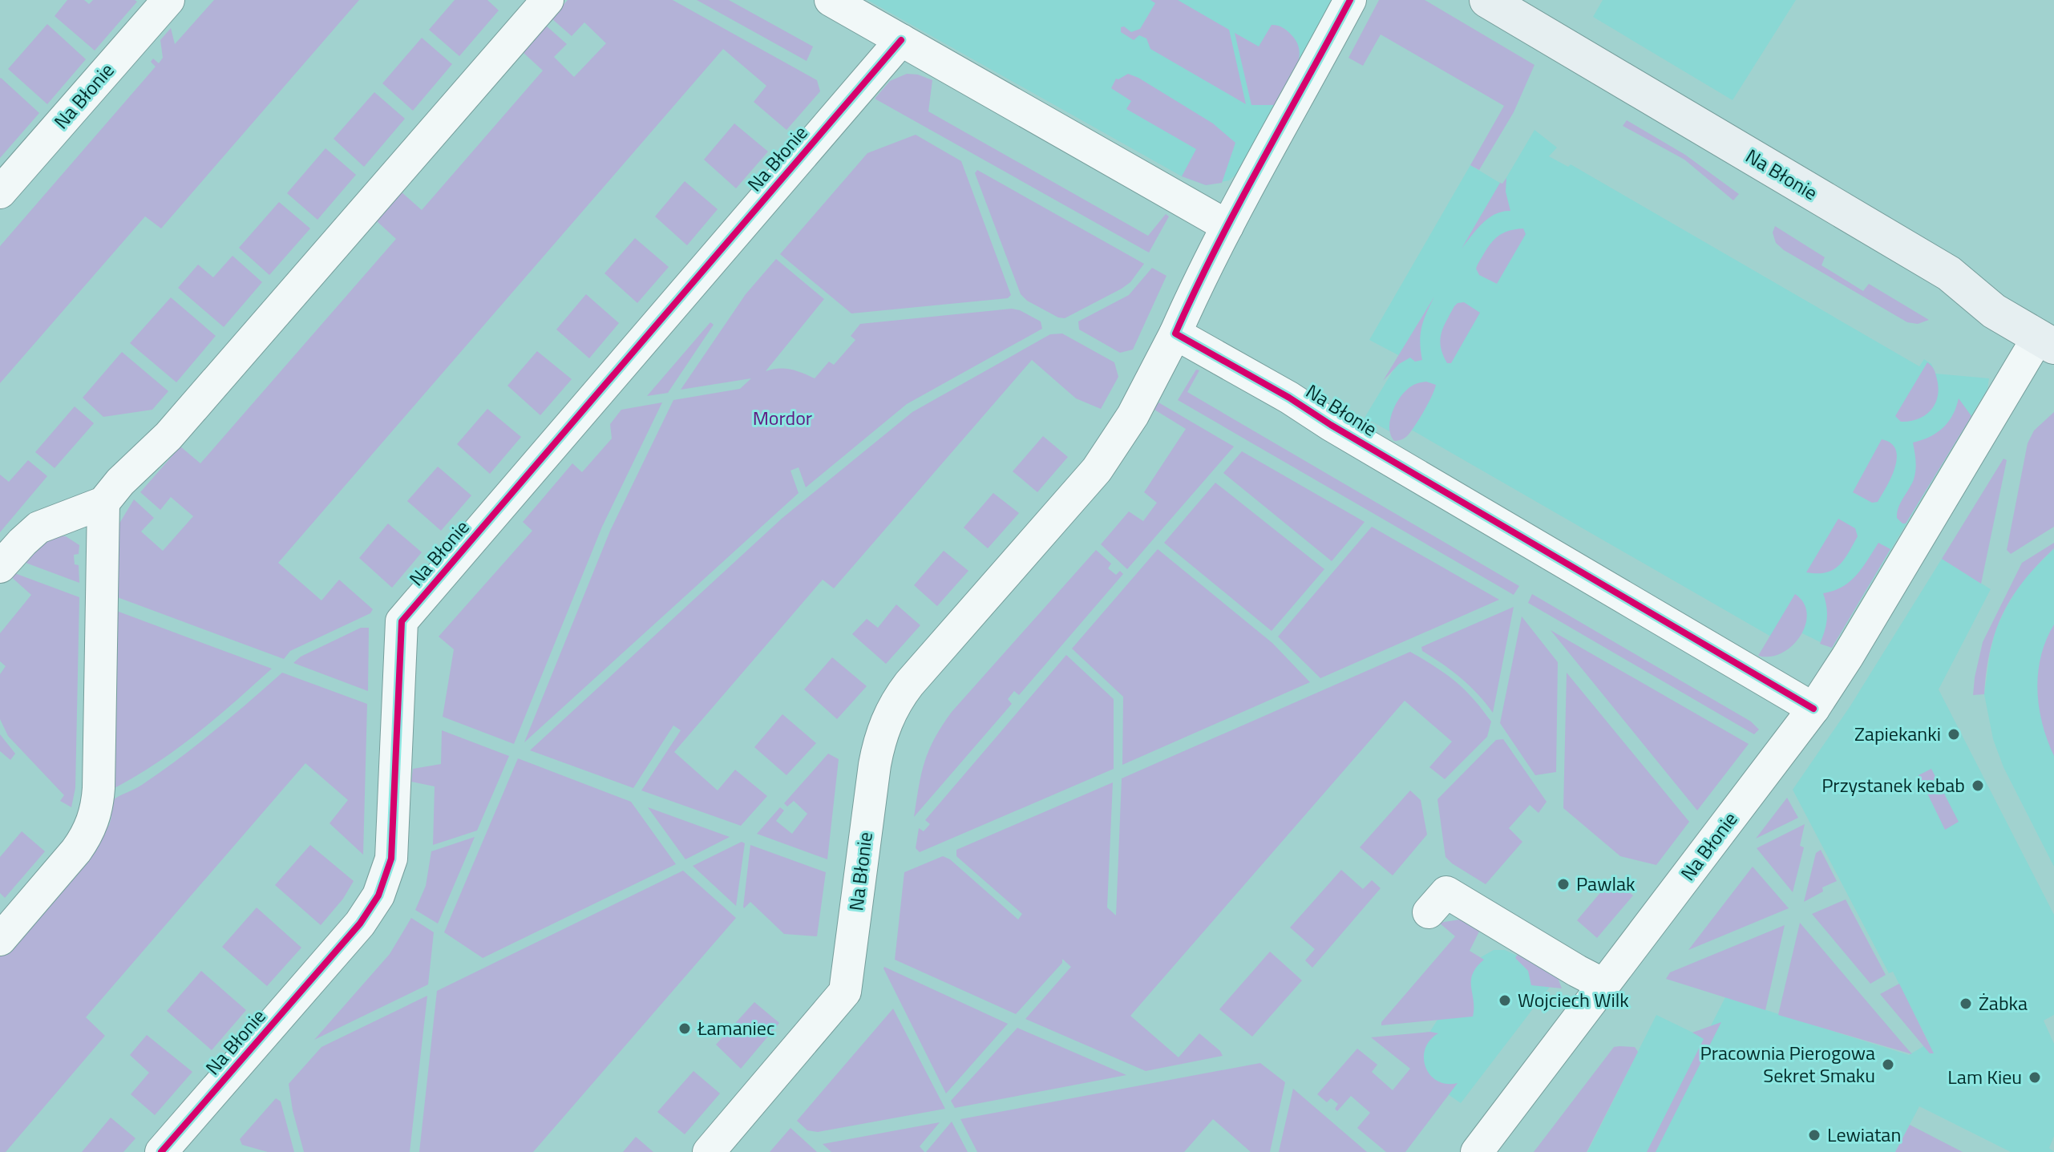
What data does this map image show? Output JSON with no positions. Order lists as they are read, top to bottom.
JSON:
{
  "streets": {
    "street": ["Na Błonie"]
  },
  "parks": ["Mordor"],
  "places": [
    "Zapiekanki",
    "Przystanek kebab",
    "Pawlak",
    "Wojciech Wilk",
    "Żabka",
    "Łamaniec",
    "Pracownia Pierogowa Sekret Smaku",
    "Lam Kieu",
    "Lewiatan"
  ]
}
